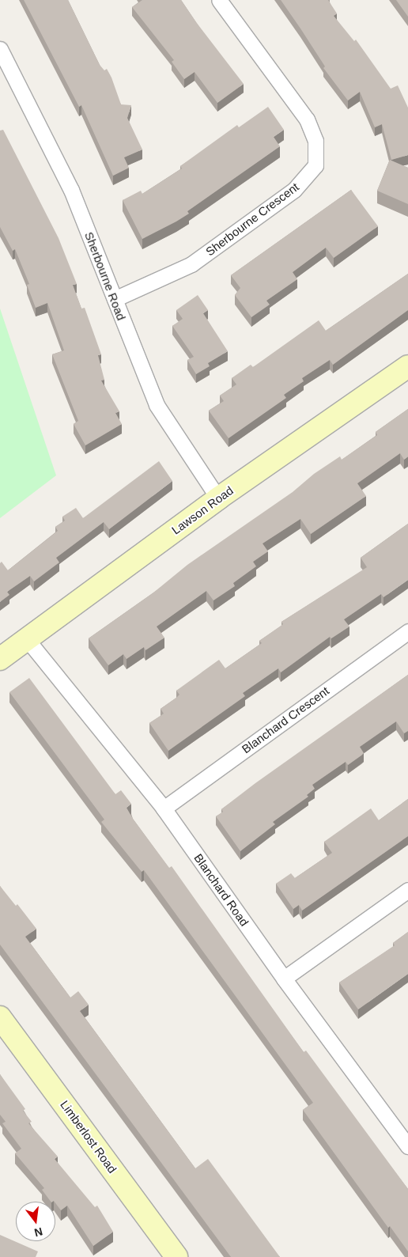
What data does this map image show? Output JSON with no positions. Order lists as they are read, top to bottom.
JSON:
{
  "streets": {
    "street": [
      "Sherbourne Crescent",
      "Sherbourne Road",
      "Lawson Road",
      "Blanchard Crescent",
      "Blanchard Road",
      "Limberlost Road"
    ]
  },
  "crossings": [
    ["Sherbourne Crescent", "Sherbourne Road"],
    ["Sherbourne Road", "Lawson Road"],
    ["Lawson Road", "Blanchard Road"],
    ["Blanchard Crescent", "Blanchard Road"]
  ],
  "north": "bottom"
}
